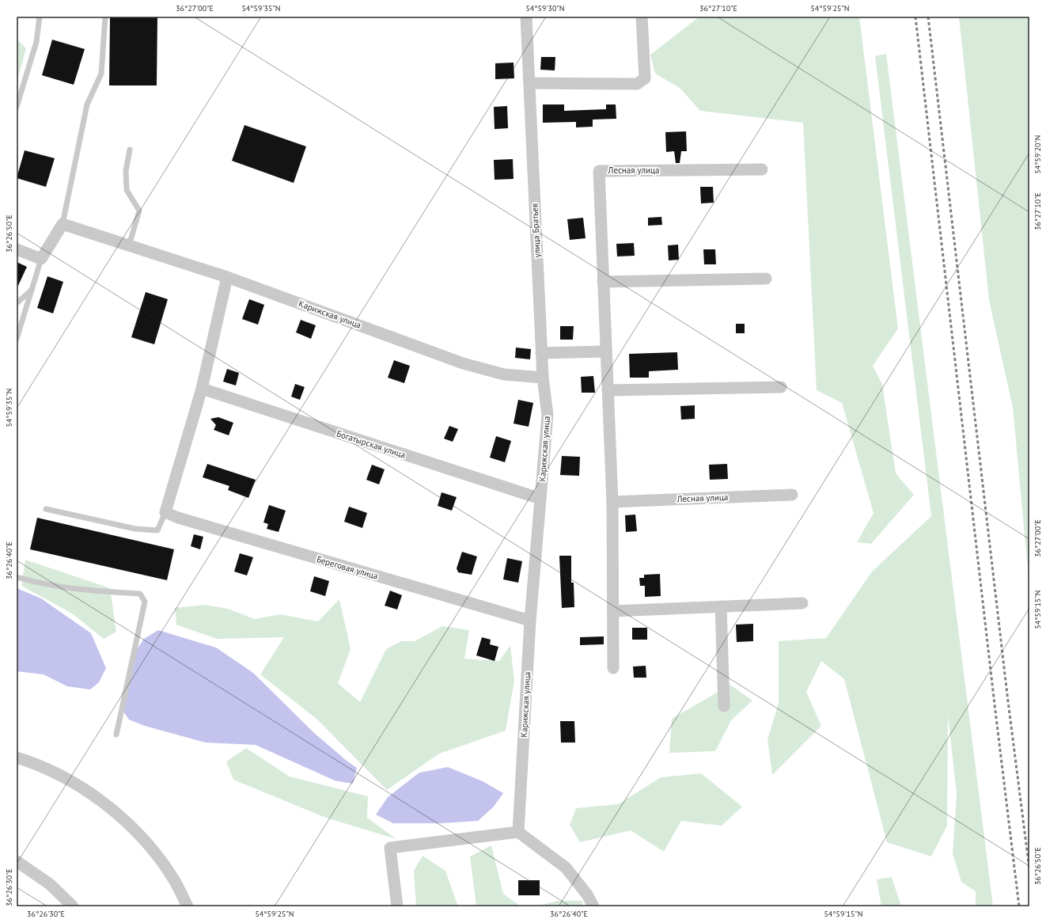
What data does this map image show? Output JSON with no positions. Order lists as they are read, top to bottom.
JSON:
{
  "streets": {
    "street": [
      "Лесная улица",
      "улица Братьев",
      "Карижская улица",
      "Богатырская улица",
      "Береговая улица"
    ]
  },
  "crossings": [
    ["улица Братьев", "Карижская улица"],
    ["Карижская улица", "Богатырская улица"],
    ["Карижская улица", "Береговая улица"]
  ],
  "coordinates": [
    "36°27'00\"E",
    "54°59'35\"N",
    "54°59'30\"N",
    "36°27'10\"E",
    "54°59'25\"N",
    "54°59'20\"N",
    "36°26'50\"E",
    "36°26'40\"E",
    "54°59'15\"N",
    "36°26'30\"E"
  ]
}
